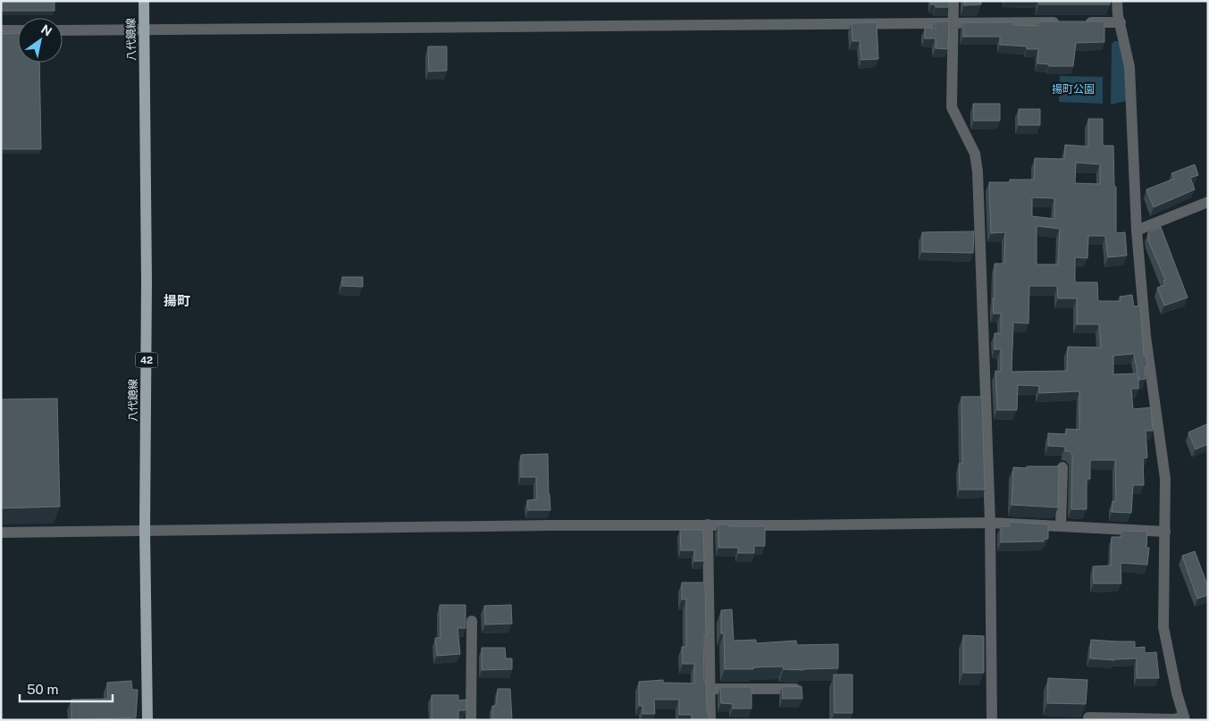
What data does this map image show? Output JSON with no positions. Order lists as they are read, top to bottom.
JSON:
{
  "streets": {
    "main road": ["八代鏡線", "42"]
  },
  "districts": ["揚町"],
  "parks": ["揚町公園"],
  "scale_bar": "50 m",
  "north": "top right"
}
